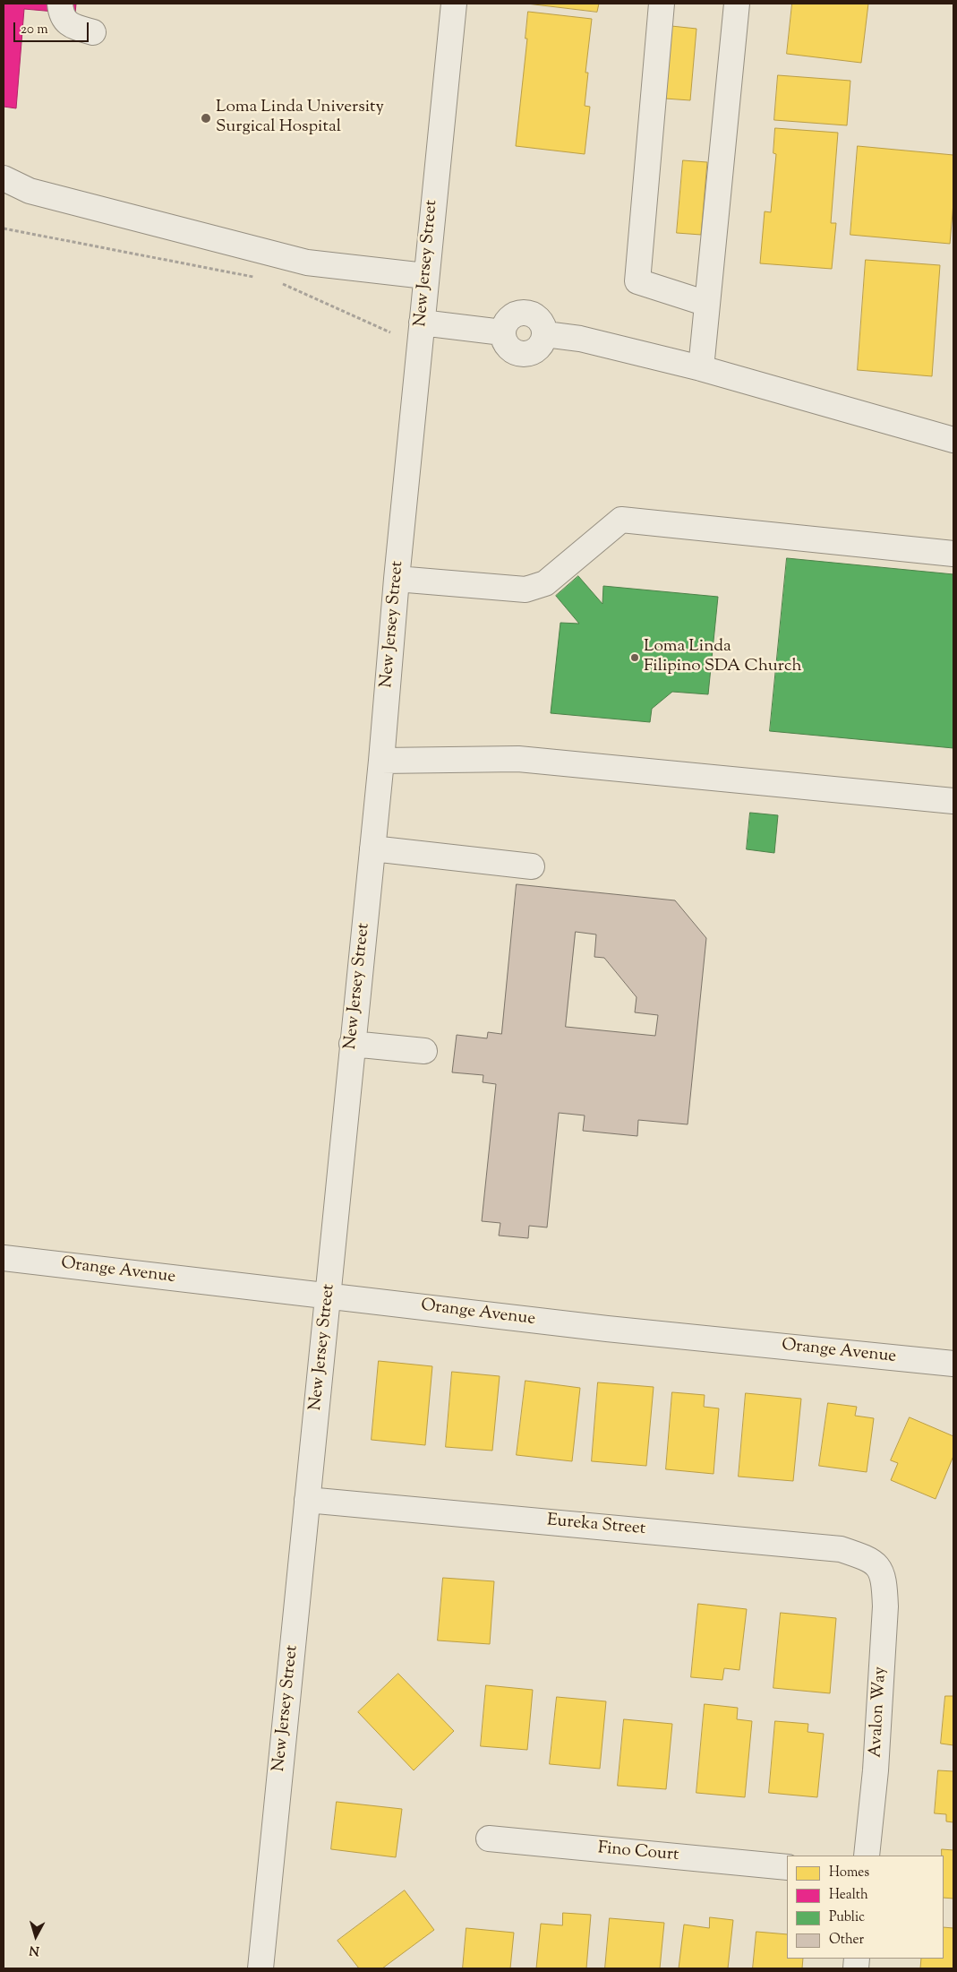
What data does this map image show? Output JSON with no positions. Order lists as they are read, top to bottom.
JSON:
{
  "streets": {
    "street": [
      "New Jersey Street",
      "Orange Avenue",
      "Eureka Street",
      "Avalon Way",
      "Fino Court"
    ]
  },
  "crossings": [
    ["New Jersey Street", "Orange Avenue"],
    ["New Jersey Street", "Eureka Street"],
    ["Eureka Street", "Avalon Way"]
  ],
  "places": ["Loma Linda University Surgical Hospital", "Loma Linda Filipino SDA Church"],
  "legend": [
    "Homes",
    "Health",
    "Public",
    "Other"
  ],
  "scale_bar": "20 m",
  "north": "bottom"
}
